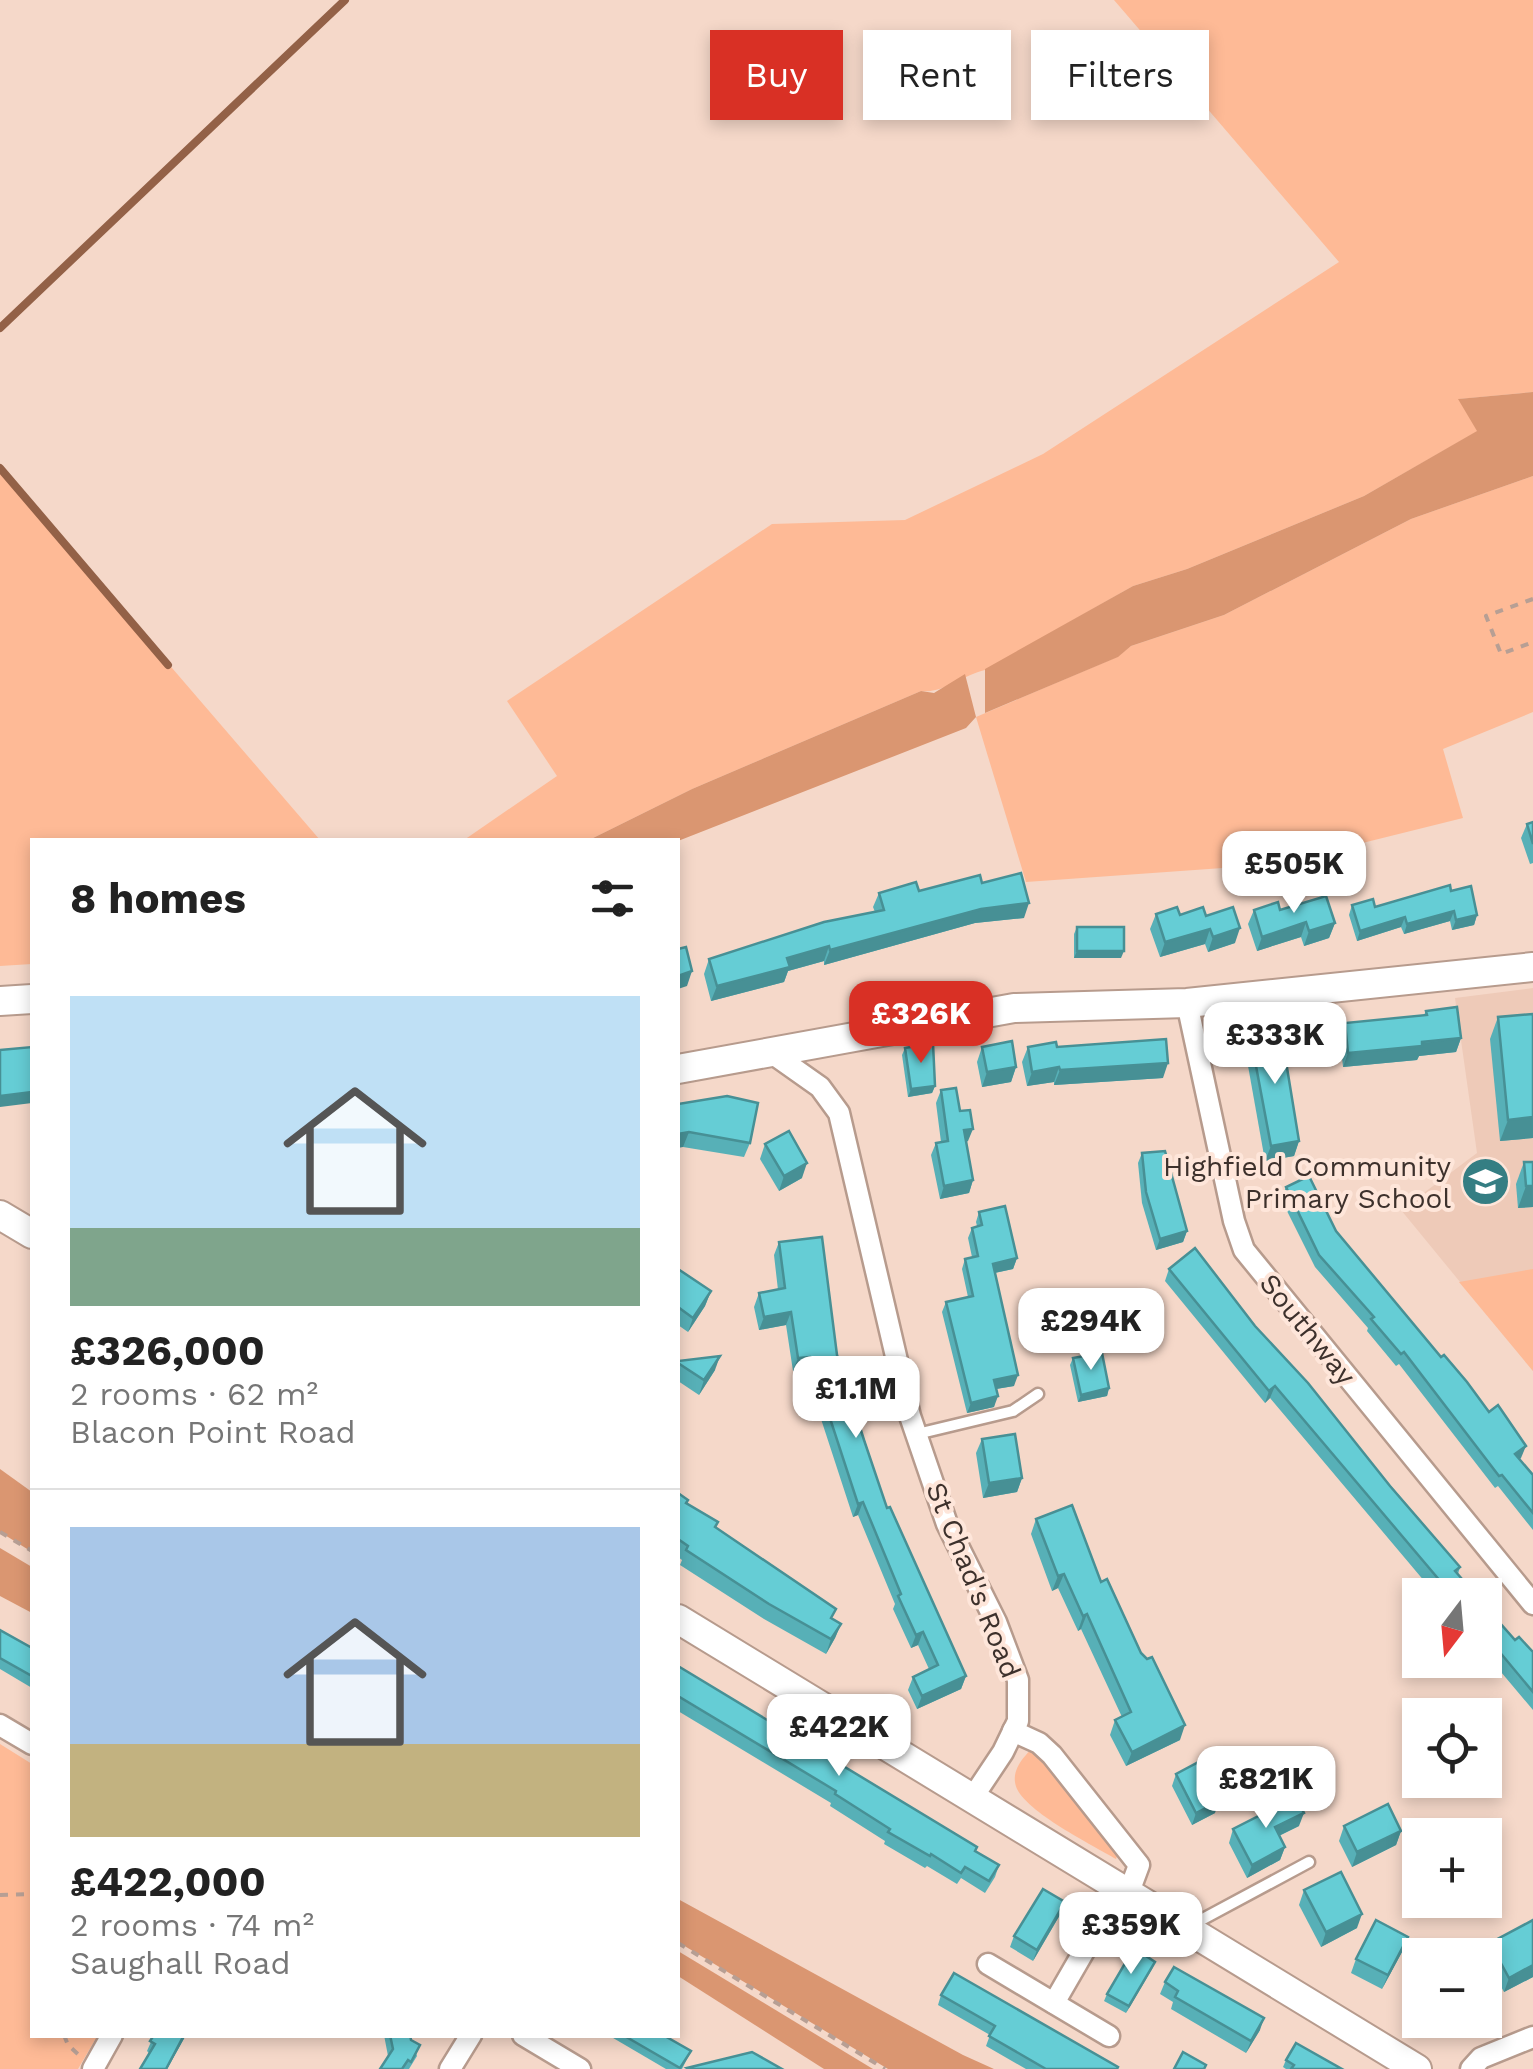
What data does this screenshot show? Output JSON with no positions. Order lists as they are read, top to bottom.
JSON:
{
  "streets": {
    "street": ["Southway", "St Chad's Road"]
  },
  "places": {
    "school or university": ["Highfield Community Primary School"]
  },
  "north": "bottom",
  "page": {
    "chip": ["Buy", "Rent", "Filters"],
    "price": [
      "£505K",
      "£326K",
      "£333K",
      "£294K",
      "£1.1M",
      "£422K",
      "£821K",
      "£359K"
    ],
    "heading": "8 homes",
    "list": [
      {
        "name": "£326,000",
        "note": "2 rooms · 62 m² · Blacon Point Road"
      },
      {
        "name": "£422,000",
        "note": "2 rooms · 74 m² · Saughall Road"
      }
    ],
    "map_buttons": ["+", "−"]
  }
}
